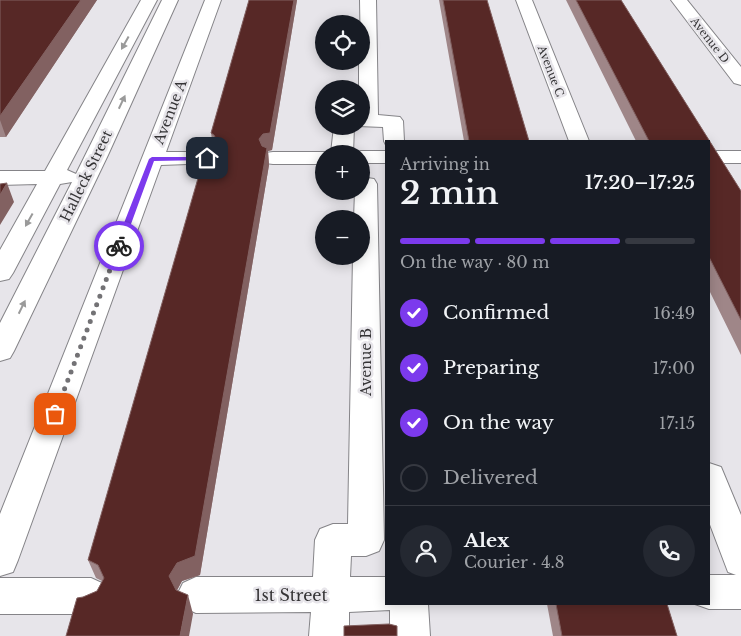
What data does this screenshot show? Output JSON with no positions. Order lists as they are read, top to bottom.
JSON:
{
  "streets": {
    "main road": [
      "Avenue D",
      "Avenue C",
      "Avenue A",
      "Halleck Street",
      "Avenue B",
      "1st Street"
    ]
  },
  "crossings": [
    ["Avenue B", "1st Street"]
  ],
  "page": {
    "map_buttons": ["+", "−"],
    "heading": ["2 min", "Arriving in", "17:20–17:25"],
    "panel": ["Alex", "Courier · 4.8"],
    "bar": "On the way · 80 m",
    "list": [
      ["Confirmed", "16:49"],
      ["Preparing", "17:00"],
      ["On the way", "17:15"],
      "Delivered"
    ]
  }
}
